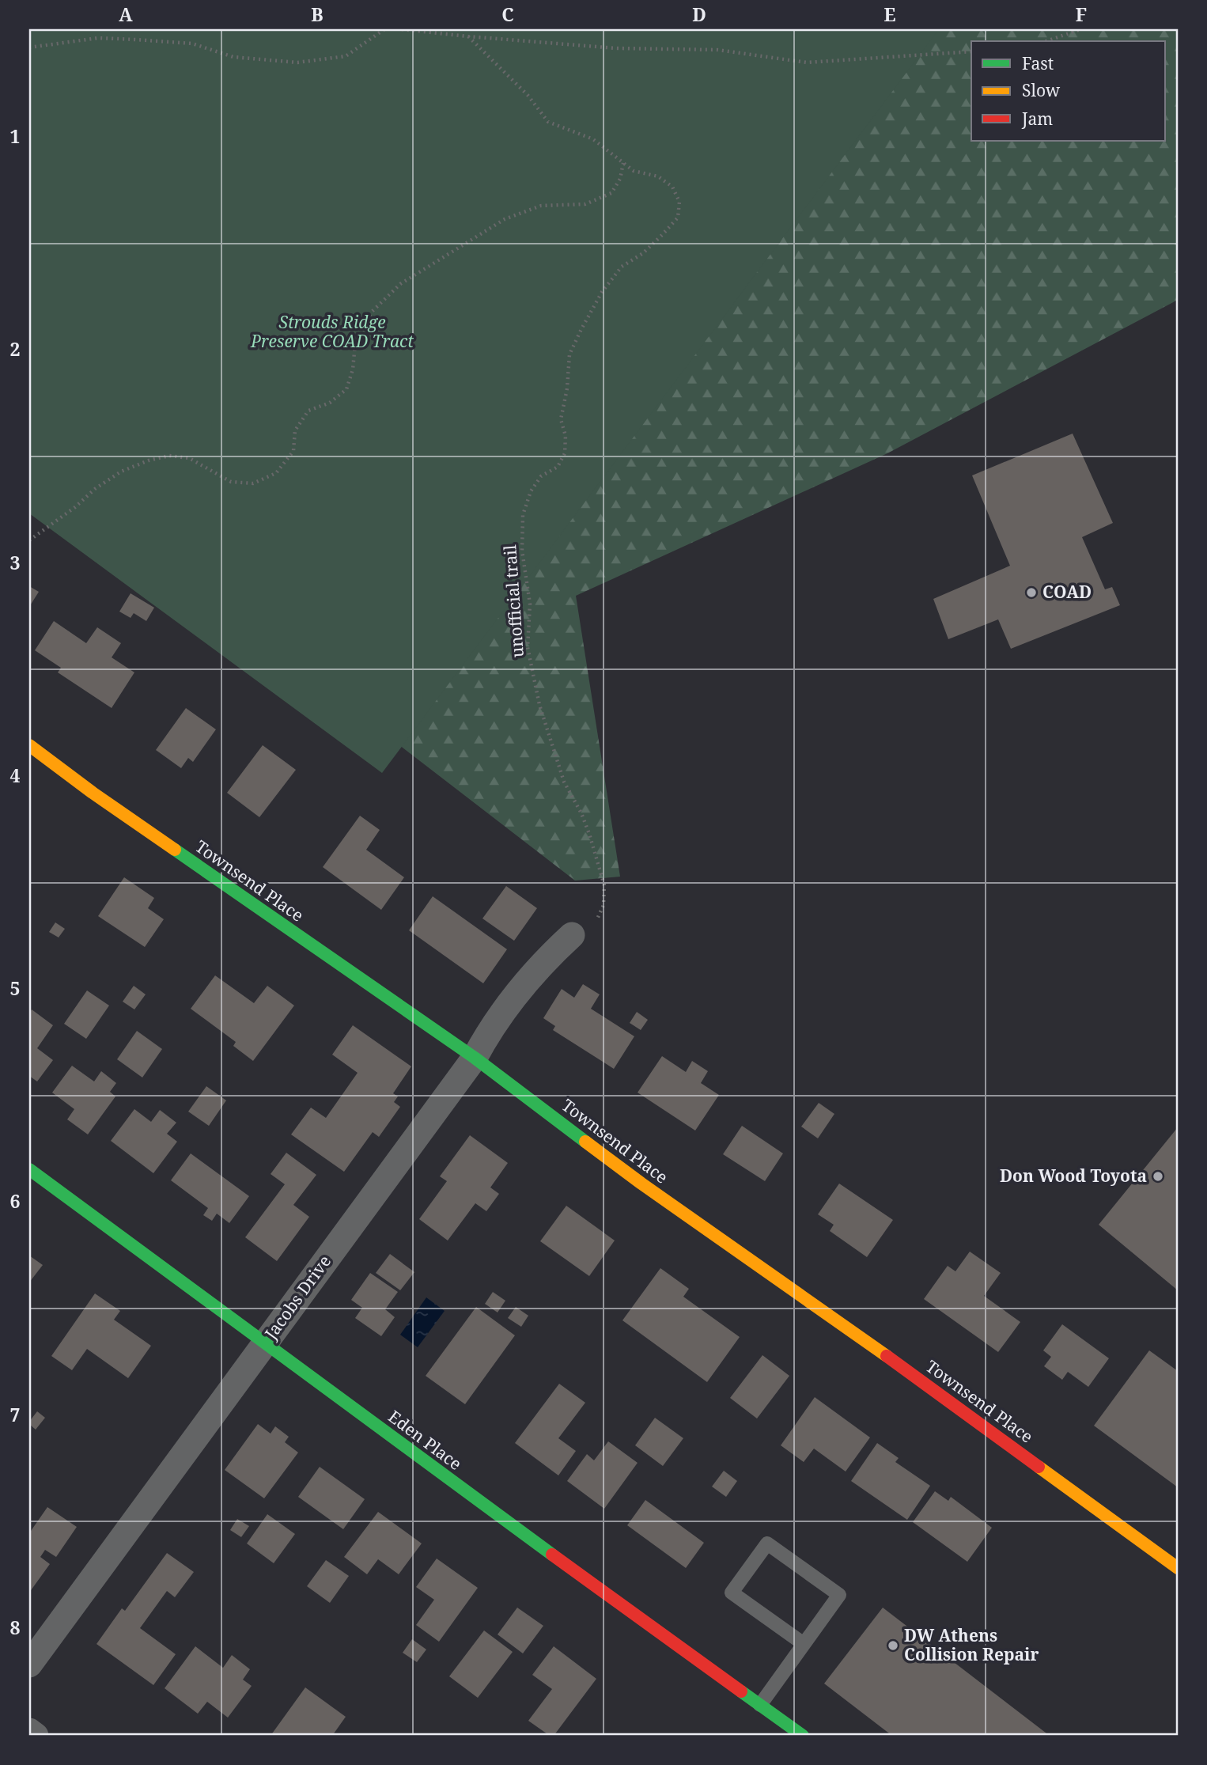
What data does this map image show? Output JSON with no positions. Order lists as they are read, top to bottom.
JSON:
{
  "streets": {
    "street": ["Townsend Place", "Jacobs Drive", "Eden Place"],
    "path": ["unofficial trail"]
  },
  "crossings": [
    ["unofficial trail", "Jacobs Drive"],
    ["Townsend Place", "Jacobs Drive"],
    ["Jacobs Drive", "Eden Place"]
  ],
  "parks": ["Strouds Ridge Preserve COAD Tract"],
  "places": ["COAD", "Don Wood Toyota", "DW Athens Collision Repair"],
  "legend": ["Fast", "Slow", "Jam"],
  "grid": {
    "columns": [
      "A",
      "B",
      "C",
      "D",
      "E",
      "F"
    ],
    "rows": [
      "1",
      "2",
      "3",
      "4",
      "5",
      "6",
      "7",
      "8"
    ]
  }
}
